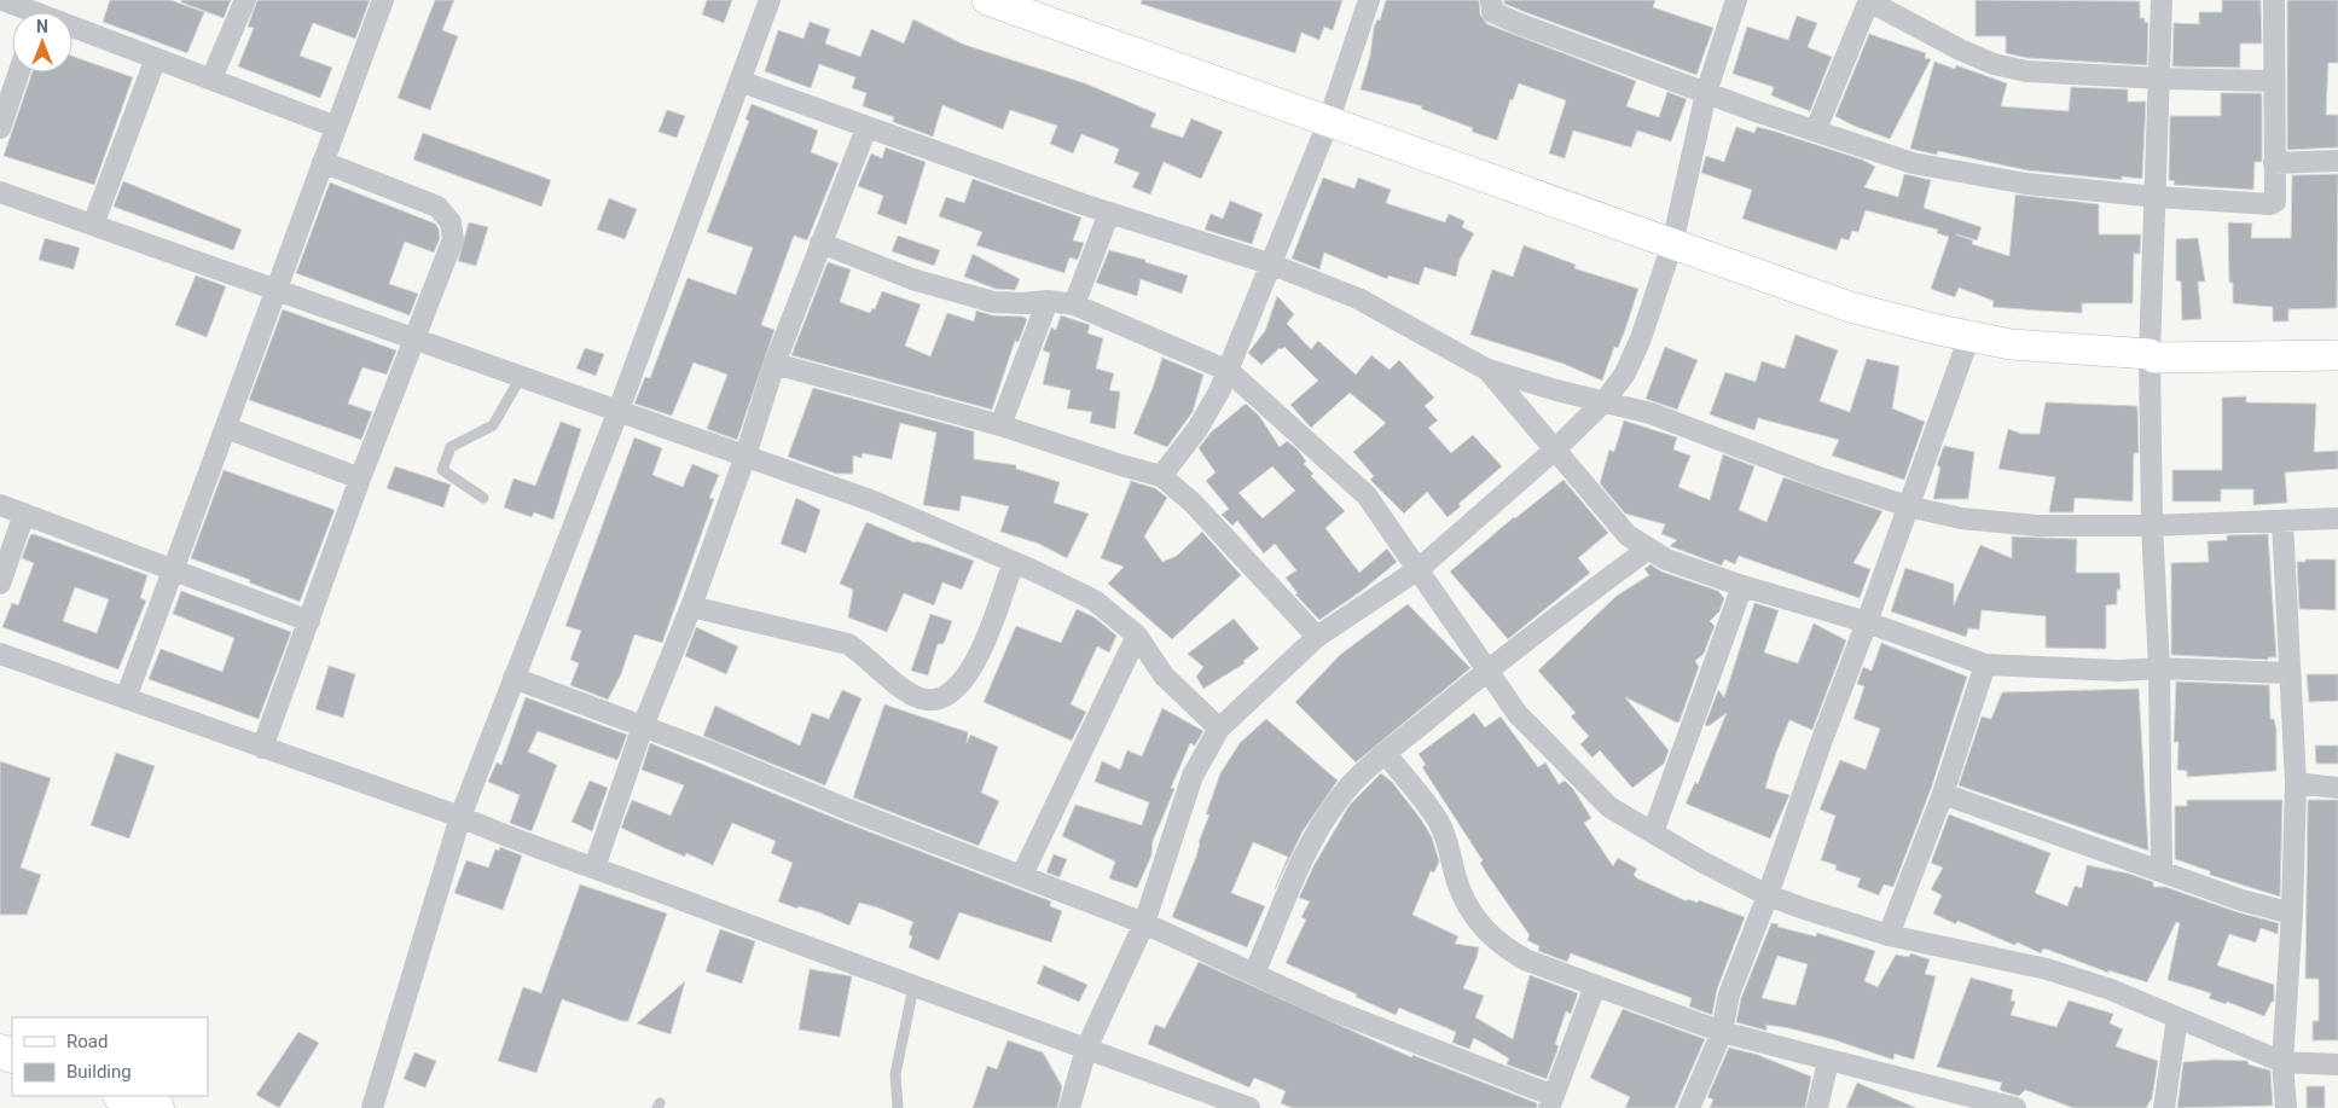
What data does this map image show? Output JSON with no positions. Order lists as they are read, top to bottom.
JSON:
{
  "legend": ["Road", "Building"],
  "north": "top"
}
